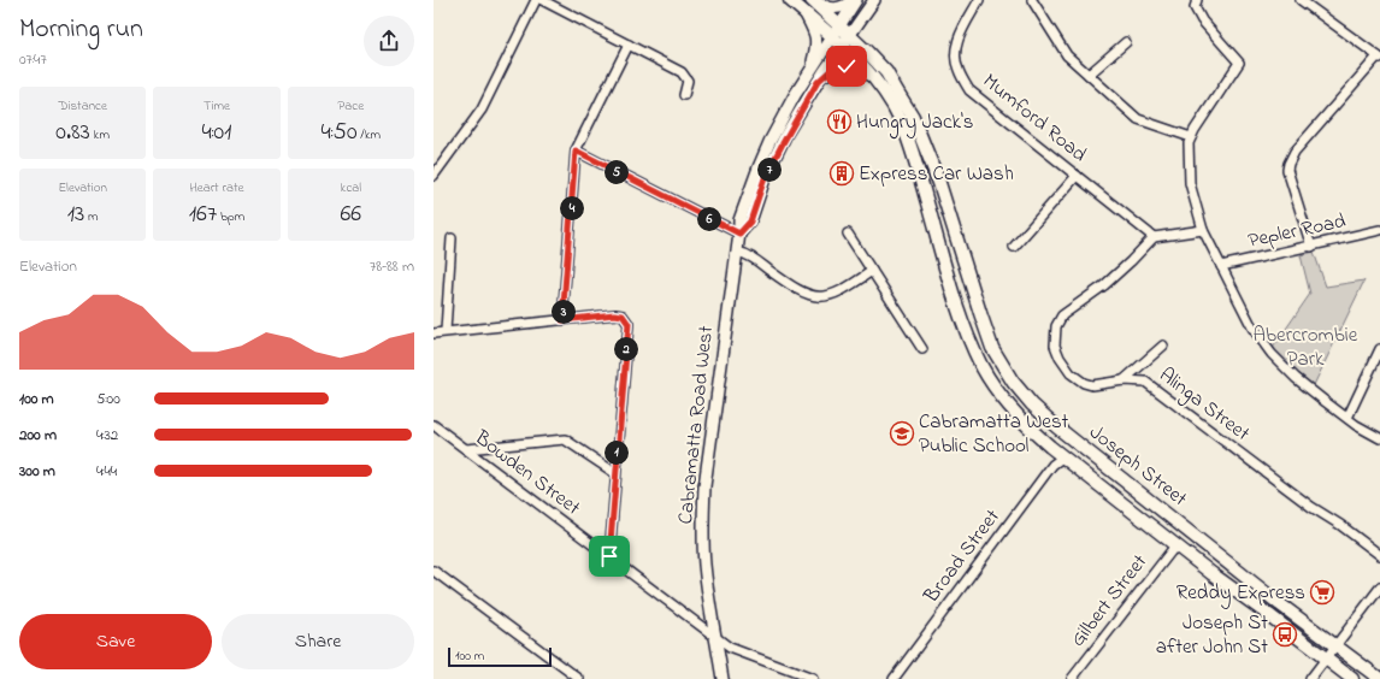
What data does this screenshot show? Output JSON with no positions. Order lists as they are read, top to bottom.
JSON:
{
  "streets": {
    "highway": ["Joseph Street"],
    "main road": ["Cabramatta Road West"],
    "street": [
      "Mumford Road",
      "Pepler Road",
      "Alinga Street",
      "Bowden Street",
      "Broad Street",
      "Gilbert Street"
    ]
  },
  "crossings": [
    ["Mumford Road", "Alinga Street"],
    ["Cabramatta Road West", "Joseph Street"],
    ["Cabramatta Road West", "Bowden Street"],
    ["Joseph Street", "Broad Street"],
    ["Joseph Street", "Gilbert Street"]
  ],
  "parks": ["Abercrombie Park"],
  "places": {
    "restaurant": ["Hungry Jack's"],
    "building": ["Express Car Wash"],
    "school or university": ["Cabramatta West Public School"],
    "supermarket": ["Reddy Express"],
    "bus stop": ["Joseph St after John St"]
  },
  "scale_bar": "100 m",
  "page": {
    "heading": ["Morning run", "07:47"],
    "stats": [
      ["Distance", "0.83 km"],
      ["Time", "4:01"],
      ["Pace", "4:50 /km"],
      ["Elevation", "13 m"],
      ["Heart rate", "167 bpm"],
      ["kcal", "66"]
    ],
    "pins": [
      "7",
      "5",
      "4",
      "6",
      "3",
      "2",
      "1"
    ],
    "chart": ["Elevation", "78–88 m"],
    "list": [
      {
        "name": "100 m",
        "note": "5:00"
      },
      {
        "name": "200 m",
        "note": "4:32"
      },
      {
        "name": "300 m",
        "note": "4:44"
      }
    ],
    "buttons": ["Save", "Share"],
    "scale": "100 m"
  }
}
